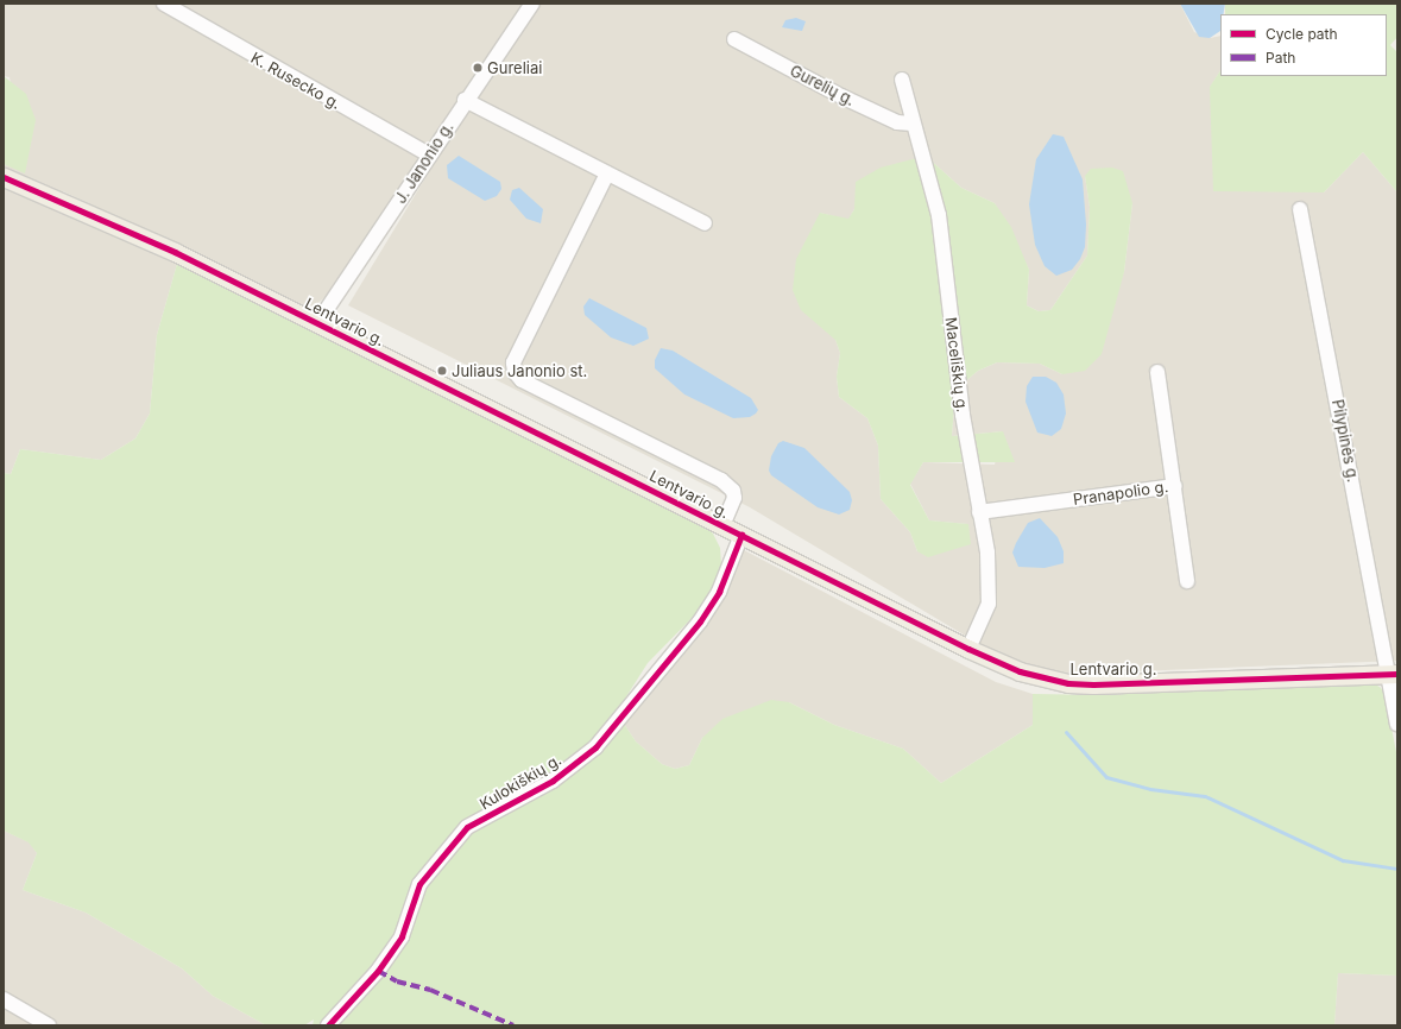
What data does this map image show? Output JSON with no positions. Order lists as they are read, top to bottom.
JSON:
{
  "streets": {
    "main road": ["Lentvario g."],
    "street": [
      "K. Rusecko g.",
      "Gurelių g.",
      "J. Janonio g.",
      "Maceliškių g.",
      "Pilypinės g.",
      "Pranapolio g.",
      "Kulokiškių g."
    ]
  },
  "crossings": [
    ["K. Rusecko g.", "J. Janonio g."],
    ["Gurelių g.", "Maceliškių g."],
    ["J. Janonio g.", "Lentvario g."],
    ["Lentvario g.", "Maceliškių g."],
    ["Lentvario g.", "Pilypinės g."],
    ["Lentvario g.", "Kulokiškių g."],
    ["Maceliškių g.", "Pranapolio g."]
  ],
  "places": ["Gureliai", "Juliaus Janonio st."],
  "legend": ["Cycle path", "Path"]
}
